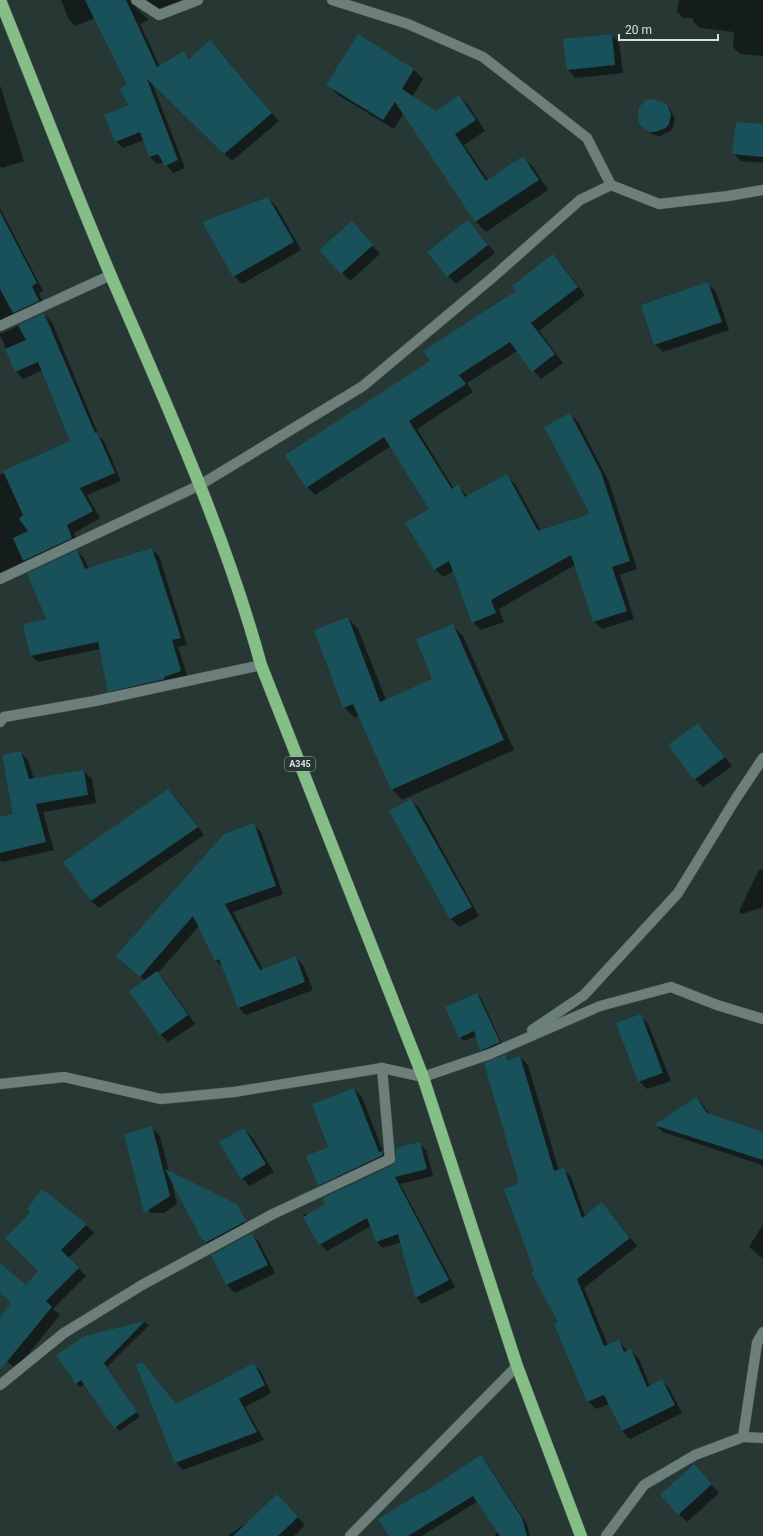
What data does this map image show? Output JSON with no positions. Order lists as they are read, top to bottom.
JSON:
{
  "streets": {
    "highway": ["A345"]
  },
  "scale_bar": "20 m"
}
